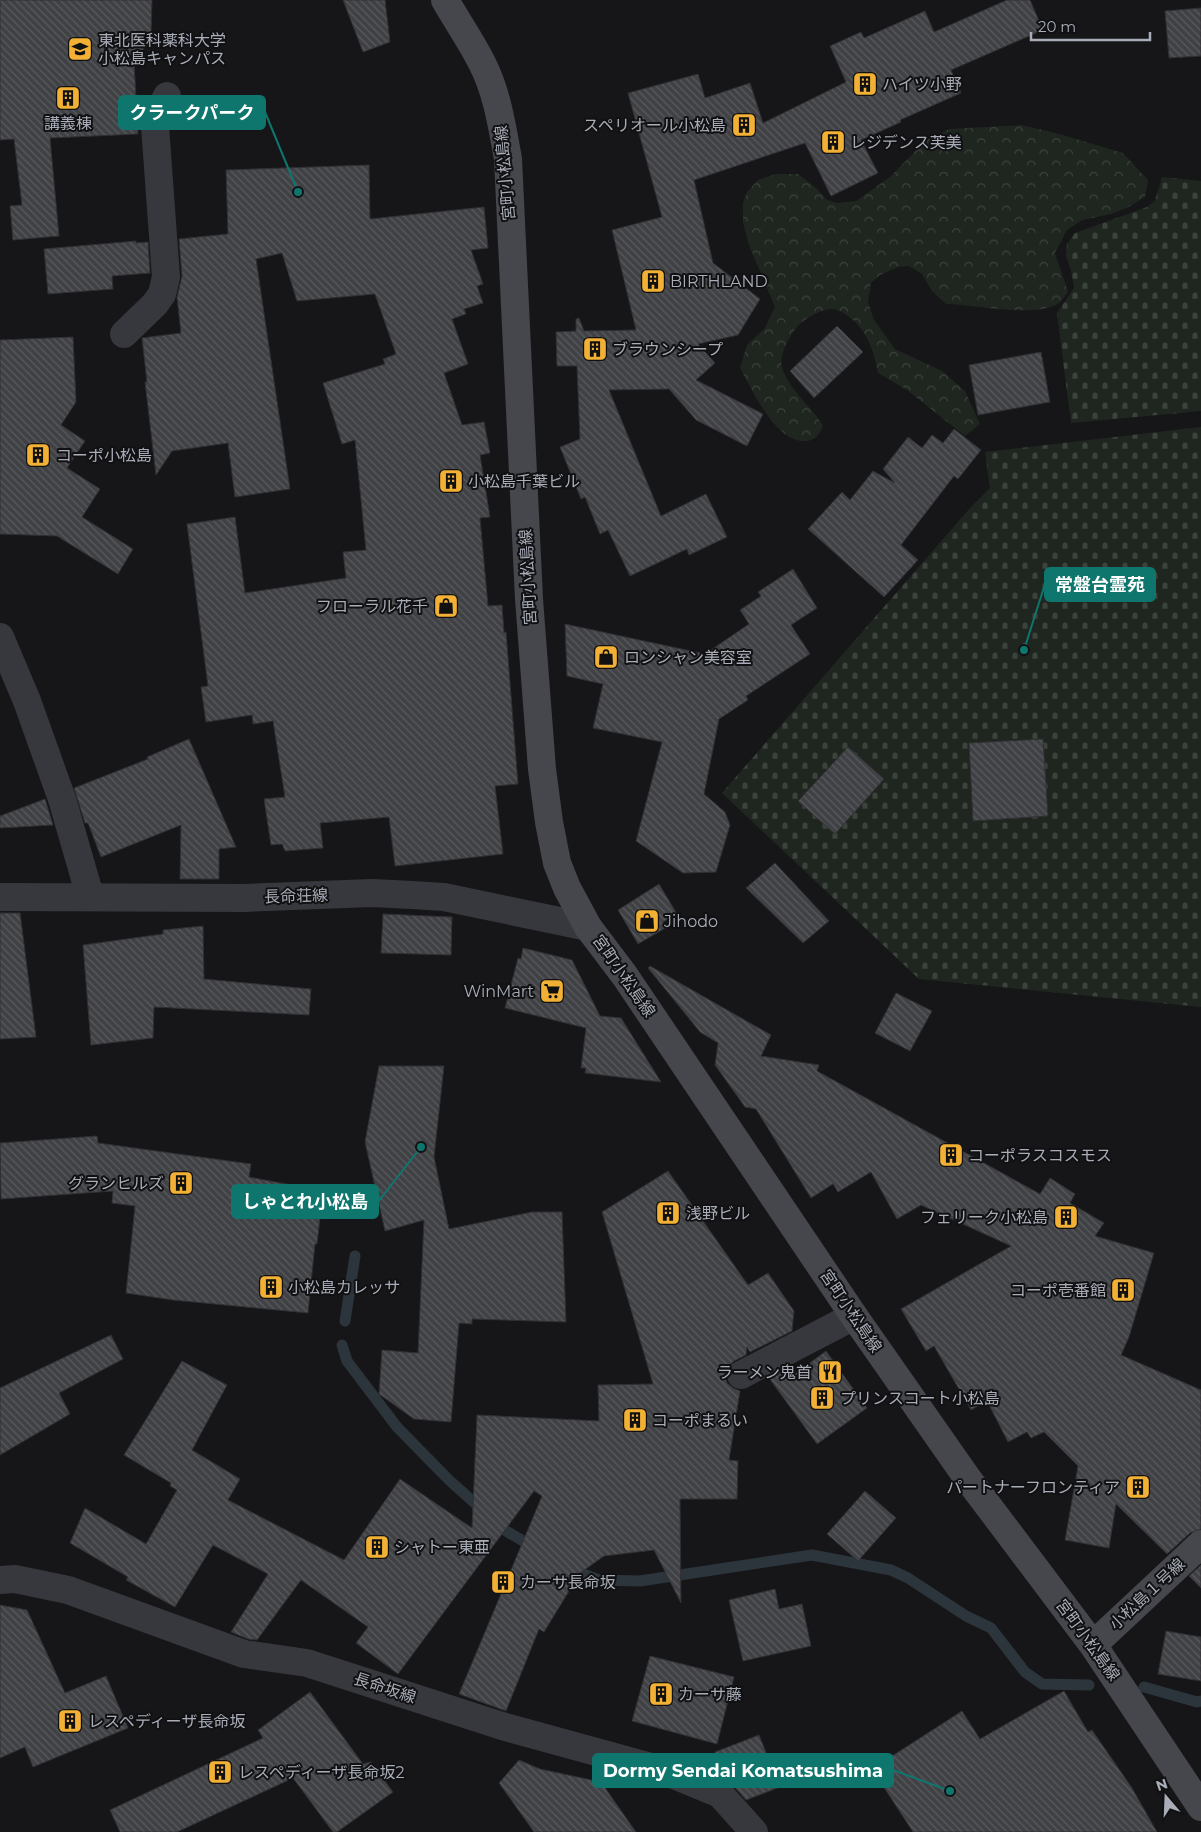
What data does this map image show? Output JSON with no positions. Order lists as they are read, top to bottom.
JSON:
{
  "streets": {
    "street": [
      "宮町小松島線",
      "長命荘線",
      "小松島１号線",
      "長命坂線"
    ]
  },
  "crossings": [
    ["宮町小松島線", "長命荘線"],
    ["宮町小松島線", "小松島１号線"]
  ],
  "places": {
    "school or university": ["東北医科薬科大学 小松島キャンパス"],
    "building": [
      "ハイツ小野",
      "講義棟",
      "スペリオール小松島",
      "レジデンス芙美",
      "BIRTHLAND",
      "ブラウンシープ",
      "コーポ小松島",
      "小松島千葉ビル",
      "コーポラスコスモス",
      "グランヒルズ",
      "浅野ビル",
      "フェリーク小松島",
      "小松島カレッサ",
      "コーポ壱番館",
      "プリンスコート小松島",
      "コーポまるい",
      "パートナーフロンティア",
      "シャトー東亜",
      "カーサ長命坂",
      "カーサ藤",
      "レスペディーザ長命坂",
      "レスペディーザ長命坂2"
    ],
    "other": [
      "クラークパーク",
      "常盤台霊苑",
      "しゃとれ小松島",
      "Dormy Sendai Komatsushima"
    ],
    "shop": ["フローラル花千", "ロンシャン美容室", "Jihodo"],
    "supermarket": ["WinMart"],
    "restaurant": ["ラーメン鬼首"]
  },
  "scale_bar": "20 m",
  "north": "top"
}
